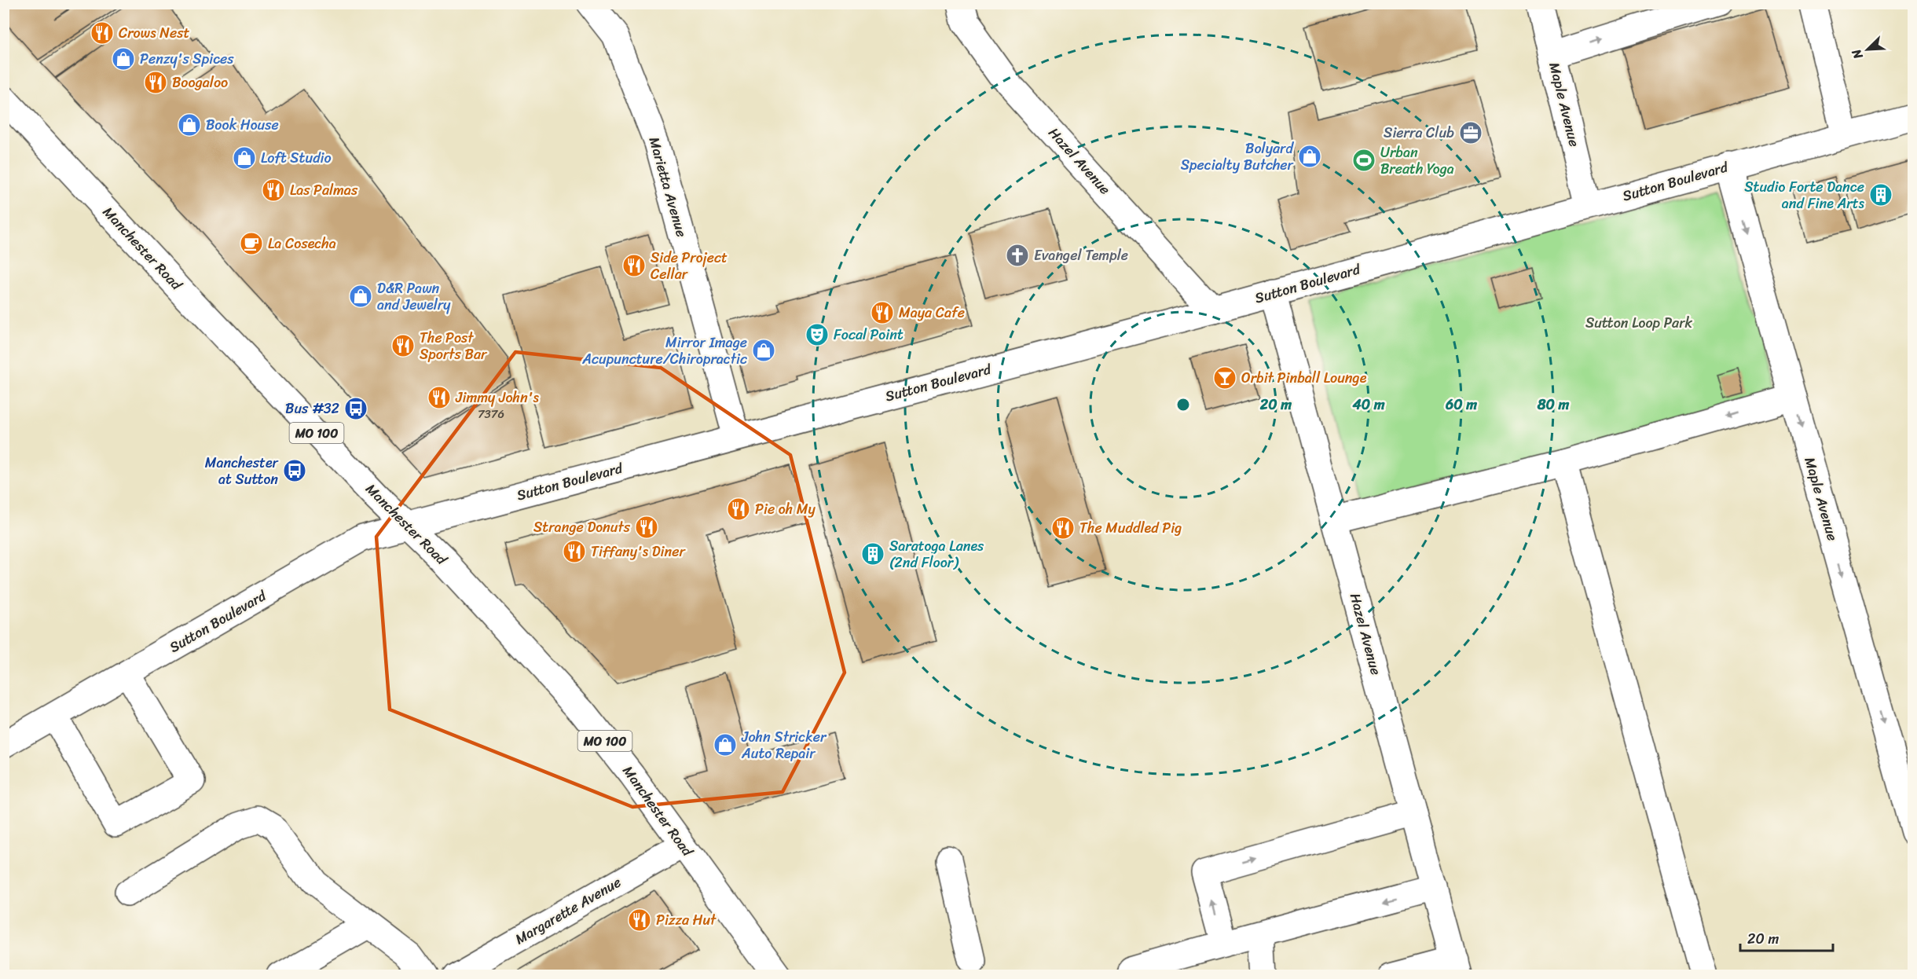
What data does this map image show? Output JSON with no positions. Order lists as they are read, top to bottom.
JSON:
{
  "streets": {
    "street": [
      "Maple Avenue",
      "Hazel Avenue",
      "Sutton Boulevard",
      "Marietta Avenue",
      "Manchester Road",
      "MO 100",
      "Margarette Avenue"
    ]
  },
  "crossings": [
    ["Maple Avenue", "Sutton Boulevard"],
    ["Hazel Avenue", "Sutton Boulevard"],
    ["Sutton Boulevard", "Marietta Avenue"],
    ["Sutton Boulevard", "Manchester Road"],
    ["Manchester Road", "Margarette Avenue"]
  ],
  "one_way": ["Maple Avenue"],
  "parks": ["Sutton Loop Park"],
  "places": {
    "restaurant": [
      "Crows Nest",
      "Boogaloo",
      "Las Palmas",
      "Side Project Cellar",
      "Maya Cafe",
      "The Post Sports Bar",
      "Jimmy John's",
      "Pie oh My",
      "Strange Donuts",
      "The Muddled Pig",
      "Tiffany's Diner",
      "Pizza Hut"
    ],
    "shop": [
      "Penzy's Spices",
      "Book House",
      "Bolyard Specialty Butcher",
      "Loft Studio",
      "D&R Pawn and Jewelry",
      "Mirror Image Acupuncture/Chiropractic",
      "John Stricker Auto Repair"
    ],
    "office": ["Sierra Club"],
    "sports": ["Urban Breath Yoga"],
    "building": ["Studio Forte Dance and Fine Arts", "Saratoga Lanes (2nd Floor)"],
    "cafe": ["La Cosecha"],
    "church": ["Evangel Temple"],
    "theatre": ["Focal Point"],
    "bar": ["Orbit Pinball Lounge"],
    "bus stop": ["Bus #32", "Manchester at Sutton"]
  },
  "house_numbers": ["7376"],
  "scale_bar": "20 m",
  "north": "bottom left",
  "rings": [
    "20 m",
    "40 m",
    "60 m",
    "80 m"
  ]
}
